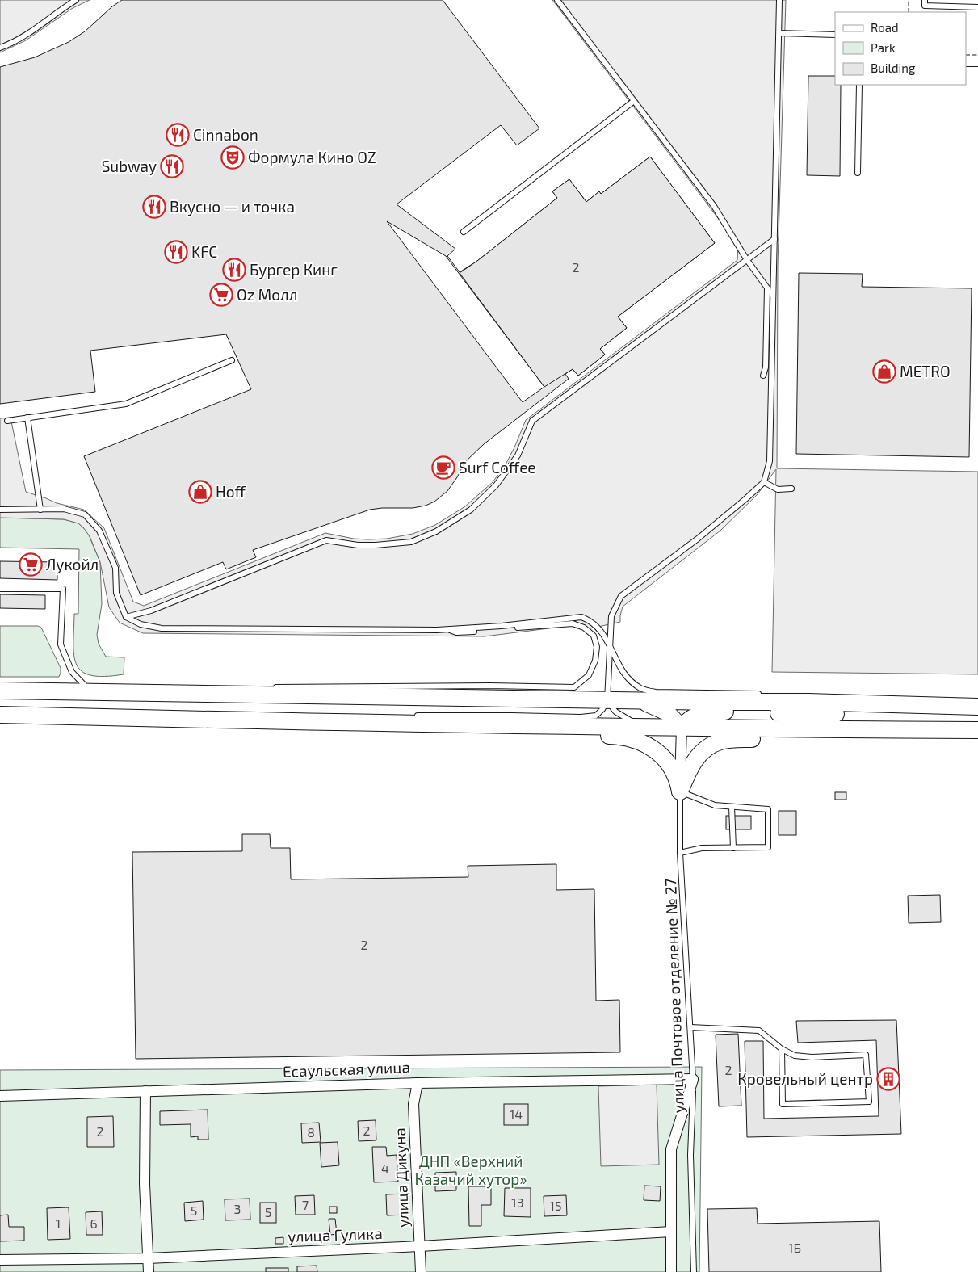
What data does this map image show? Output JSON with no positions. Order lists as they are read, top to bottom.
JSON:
{
  "streets": {
    "street": ["Есаульская улица", "улица Дикуна", "улица Гулика"],
    "lane": ["улица Почтовое отделение № 27"]
  },
  "crossings": [
    ["улица Почтовое отделение № 27", "Есаульская улица"],
    ["Есаульская улица", "улица Дикуна"],
    ["улица Дикуна", "улица Гулика"]
  ],
  "parks": ["ДНП «Верхний Казачий хутор»"],
  "places": {
    "restaurant": [
      "Cinnabon",
      "Subway",
      "Вкусно — и точка",
      "KFC",
      "Бургер Кинг"
    ],
    "theatre": ["Формула Кино OZ"],
    "supermarket": ["Oz Молл", "Лукойл"],
    "shop": ["METRO", "Hoff"],
    "cafe": ["Surf Coffee"],
    "building": ["Кровельный центр"]
  },
  "house_numbers": [
    "2",
    "2",
    "2",
    "14",
    "2",
    "2",
    "8",
    "4",
    "13",
    "7",
    "15",
    "3",
    "5",
    "5",
    "1",
    "6",
    "1Б"
  ],
  "legend": ["Road", "Park", "Building"]
}
